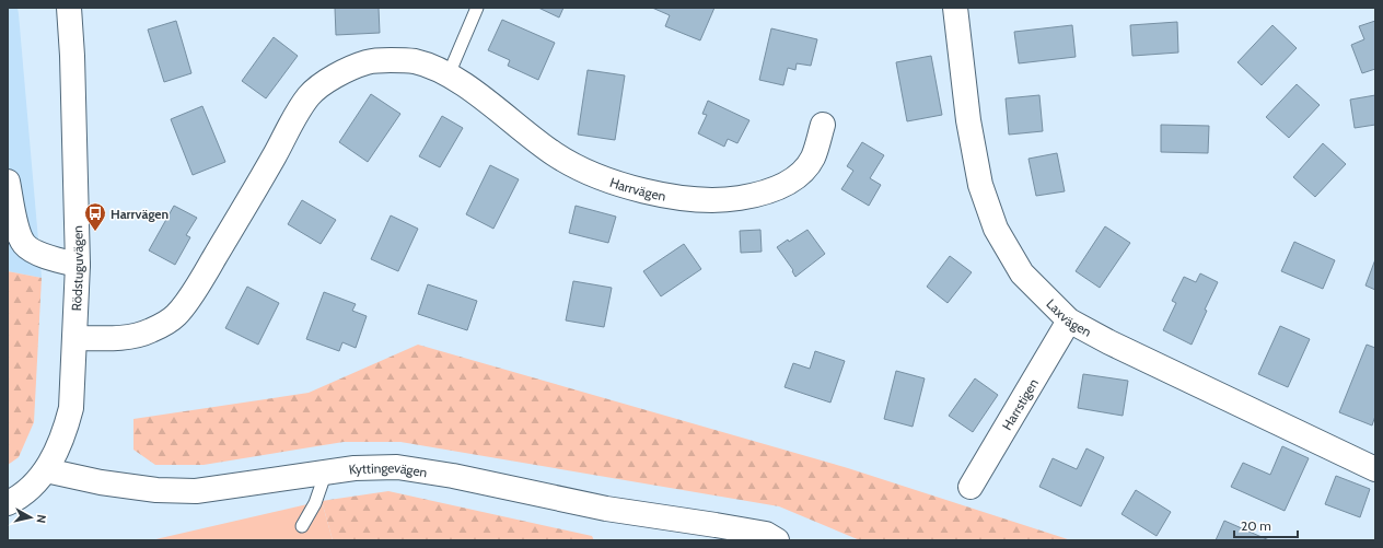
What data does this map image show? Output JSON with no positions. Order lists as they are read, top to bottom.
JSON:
{
  "streets": {
    "street": [
      "Harrvägen",
      "Rödstuguvägen",
      "Laxvägen",
      "Harrstigen",
      "Kyttingevägen"
    ]
  },
  "crossings": [
    ["Harrvägen", "Rödstuguvägen"],
    ["Rödstuguvägen", "Kyttingevägen"],
    ["Laxvägen", "Harrstigen"]
  ],
  "places": {
    "bus stop": ["Harrvägen"]
  },
  "scale_bar": "20 m",
  "north": "right"
}
